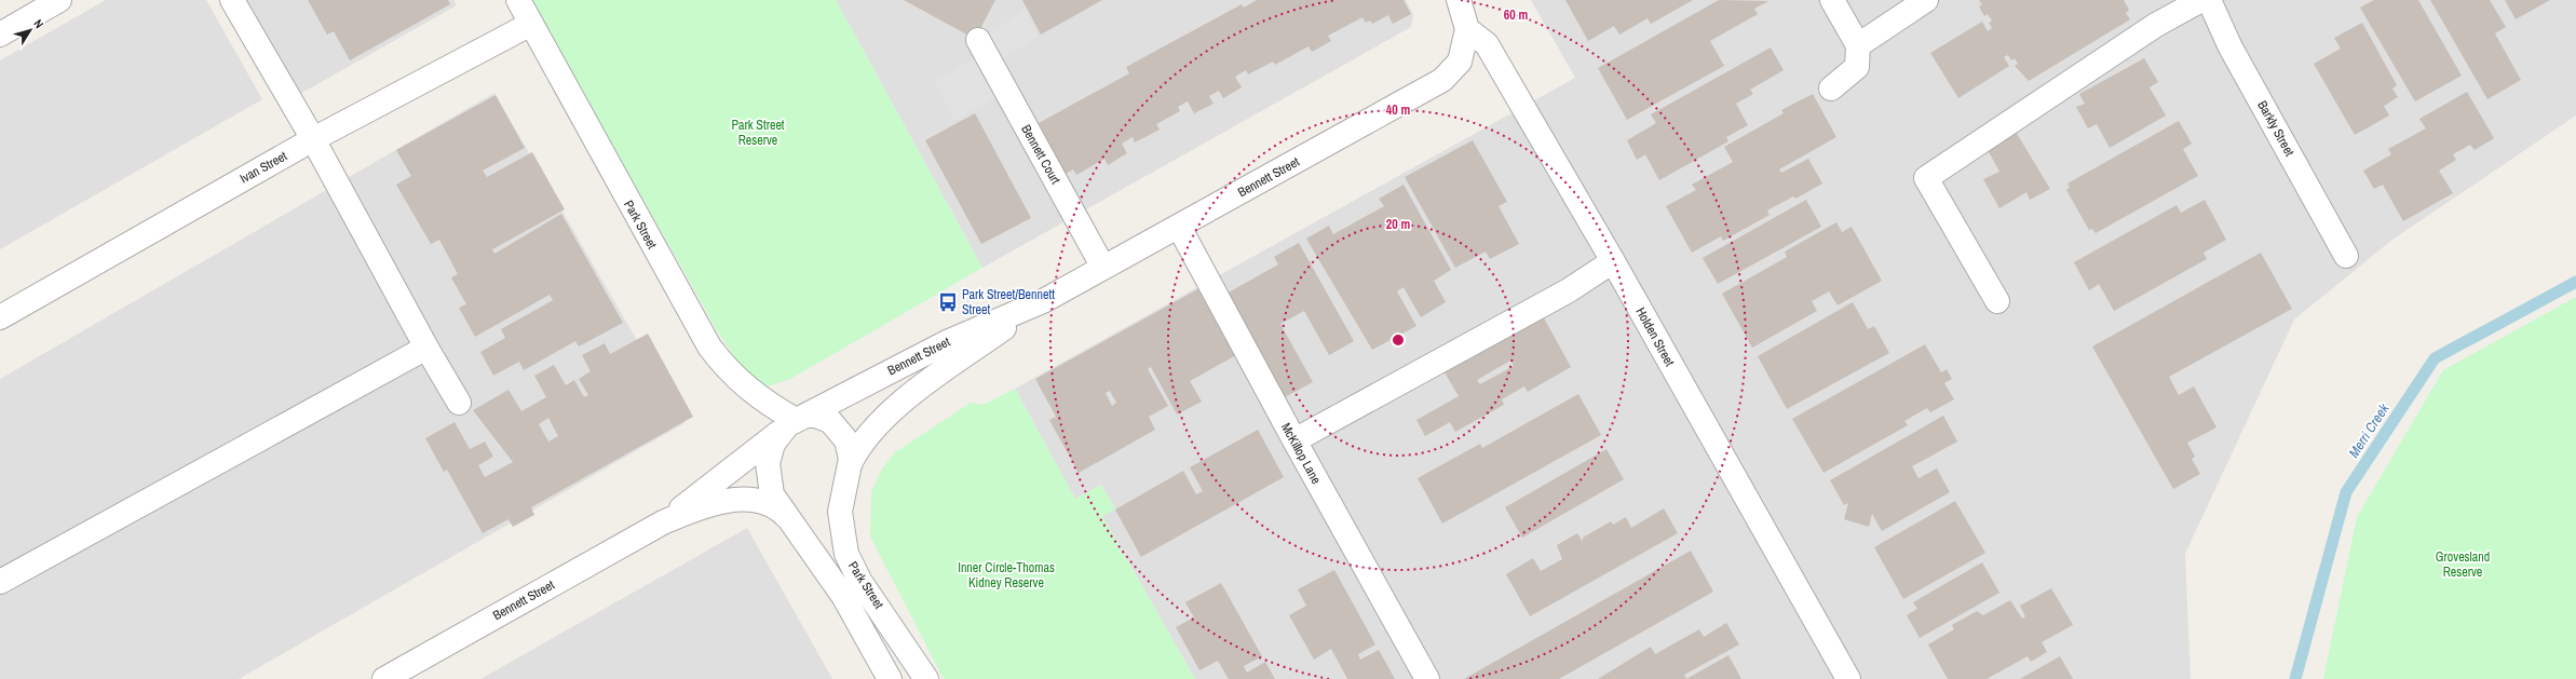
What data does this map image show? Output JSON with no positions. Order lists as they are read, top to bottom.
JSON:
{
  "streets": {
    "street": [
      "Barkly Street",
      "Bennett Court",
      "Ivan Street",
      "Bennett Street",
      "Park Street",
      "Holden Street",
      "McKillop Lane"
    ]
  },
  "crossings": [
    ["Bennett Court", "Bennett Street"],
    ["Ivan Street", "Park Street"],
    ["Bennett Street", "Park Street"],
    ["Bennett Street", "Holden Street"],
    ["Bennett Street", "McKillop Lane"]
  ],
  "water": ["Merri Creek"],
  "parks": ["Park Street Reserve", "Grovesland Reserve", "Inner Circle-Thomas Kidney Reserve"],
  "places": {
    "bus stop": ["Park Street/Bennett Street"]
  },
  "north": "top right",
  "rings": ["60 m", "40 m", "20 m"]
}
